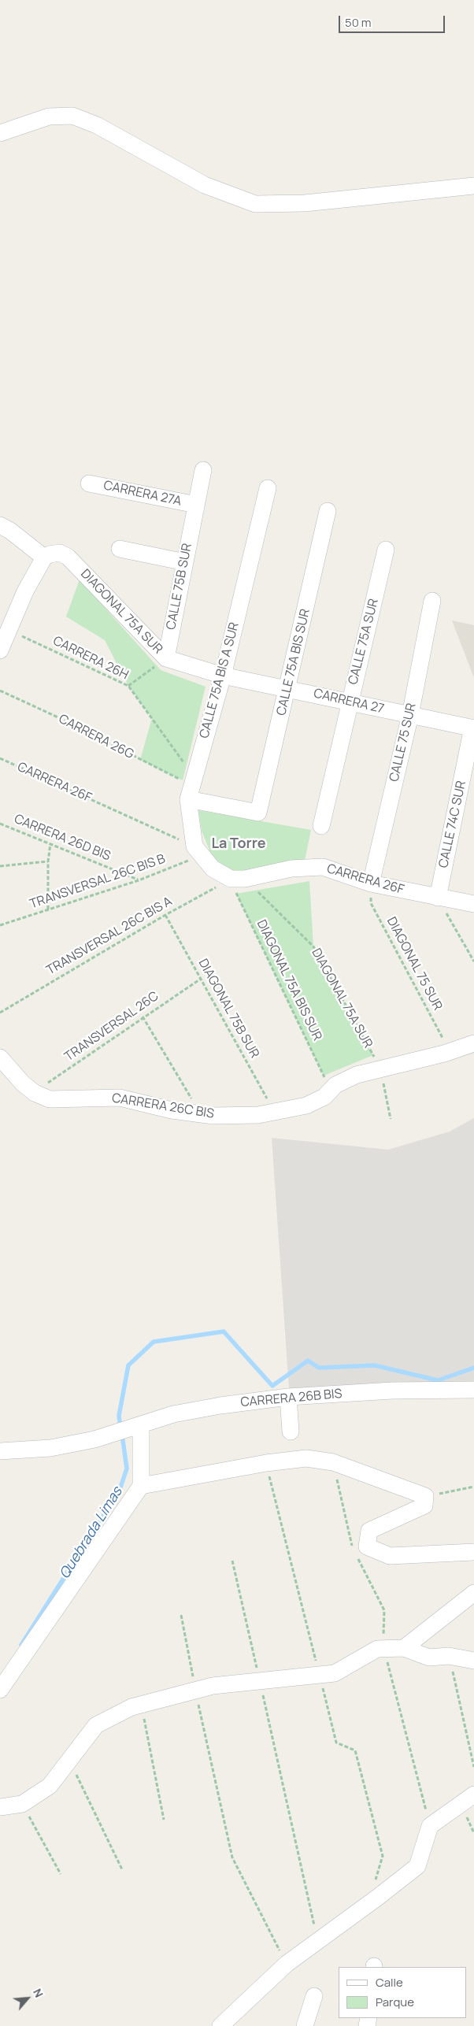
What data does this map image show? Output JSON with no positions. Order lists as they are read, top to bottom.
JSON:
{
  "streets": {
    "street": [
      "CARRERA 27A",
      "CALLE 75B SUR",
      "DIAGONAL 75A SUR",
      "CALLE 75A SUR",
      "CALLE 75A BIS SUR",
      "CALLE 75A BIS A SUR",
      "CARRERA 27",
      "CALLE 75 SUR",
      "CARRERA 26F",
      "CALLE 74C SUR",
      "CARRERA 26C BIS",
      "CARRERA 26B BIS"
    ],
    "path": [
      "CARRERA 26H",
      "CARRERA 26G",
      "CARRERA 26D BIS",
      "TRANSVERSAL 26C BIS B",
      "TRANSVERSAL 26C BIS A",
      "DIAGONAL 75 SUR",
      "DIAGONAL 75A BIS SUR",
      "DIAGONAL 75B SUR",
      "TRANSVERSAL 26C"
    ]
  },
  "crossings": [
    ["CARRERA 27A", "CALLE 75B SUR"],
    ["CALLE 75B SUR", "DIAGONAL 75A SUR"],
    ["DIAGONAL 75A SUR", "CALLE 75A BIS A SUR"],
    ["DIAGONAL 75A SUR", "CARRERA 27"],
    ["DIAGONAL 75A SUR", "CARRERA 26F"],
    ["DIAGONAL 75A SUR", "TRANSVERSAL 26C BIS A"],
    ["DIAGONAL 75A SUR", "DIAGONAL 75A BIS SUR"],
    ["DIAGONAL 75A SUR", "CARRERA 26C BIS"],
    ["CALLE 75A SUR", "CARRERA 27"],
    ["CARRERA 26H", "CALLE 75A BIS SUR"],
    ["CARRERA 26H", "CALLE 75A BIS A SUR"],
    ["CARRERA 26H", "CARRERA 26G"],
    ["CALLE 75A BIS SUR", "CALLE 75A BIS A SUR"],
    ["CALLE 75A BIS SUR", "CARRERA 27"],
    ["CALLE 75A BIS SUR", "CARRERA 26G"],
    ["CALLE 75A BIS A SUR", "CARRERA 27"],
    ["CALLE 75A BIS A SUR", "CARRERA 26G"],
    ["CALLE 75A BIS A SUR", "CARRERA 26F"],
    ["CALLE 75A BIS A SUR", "TRANSVERSAL 26C BIS B"],
    ["CARRERA 27", "CALLE 75 SUR"],
    ["CARRERA 27", "CALLE 74C SUR"],
    ["CALLE 75 SUR", "CARRERA 26F"],
    ["CALLE 75 SUR", "DIAGONAL 75 SUR"],
    ["CARRERA 26F", "CALLE 74C SUR"],
    ["CARRERA 26F", "TRANSVERSAL 26C BIS B"],
    ["CARRERA 26F", "TRANSVERSAL 26C BIS A"],
    ["CARRERA 26F", "DIAGONAL 75 SUR"],
    ["CARRERA 26F", "DIAGONAL 75A BIS SUR"],
    ["CARRERA 26D BIS", "TRANSVERSAL 26C BIS B"],
    ["TRANSVERSAL 26C BIS A", "DIAGONAL 75A BIS SUR"],
    ["TRANSVERSAL 26C BIS A", "DIAGONAL 75B SUR"],
    ["DIAGONAL 75 SUR", "CARRERA 26C BIS"],
    ["DIAGONAL 75A BIS SUR", "CARRERA 26C BIS"],
    ["DIAGONAL 75B SUR", "TRANSVERSAL 26C"],
    ["DIAGONAL 75B SUR", "CARRERA 26C BIS"],
    ["TRANSVERSAL 26C", "CARRERA 26C BIS"]
  ],
  "districts": ["La Torre"],
  "water": ["Quebrada Limas"],
  "legend": ["Calle", "Parque"],
  "scale_bar": "50 m",
  "north": "top right"
}
